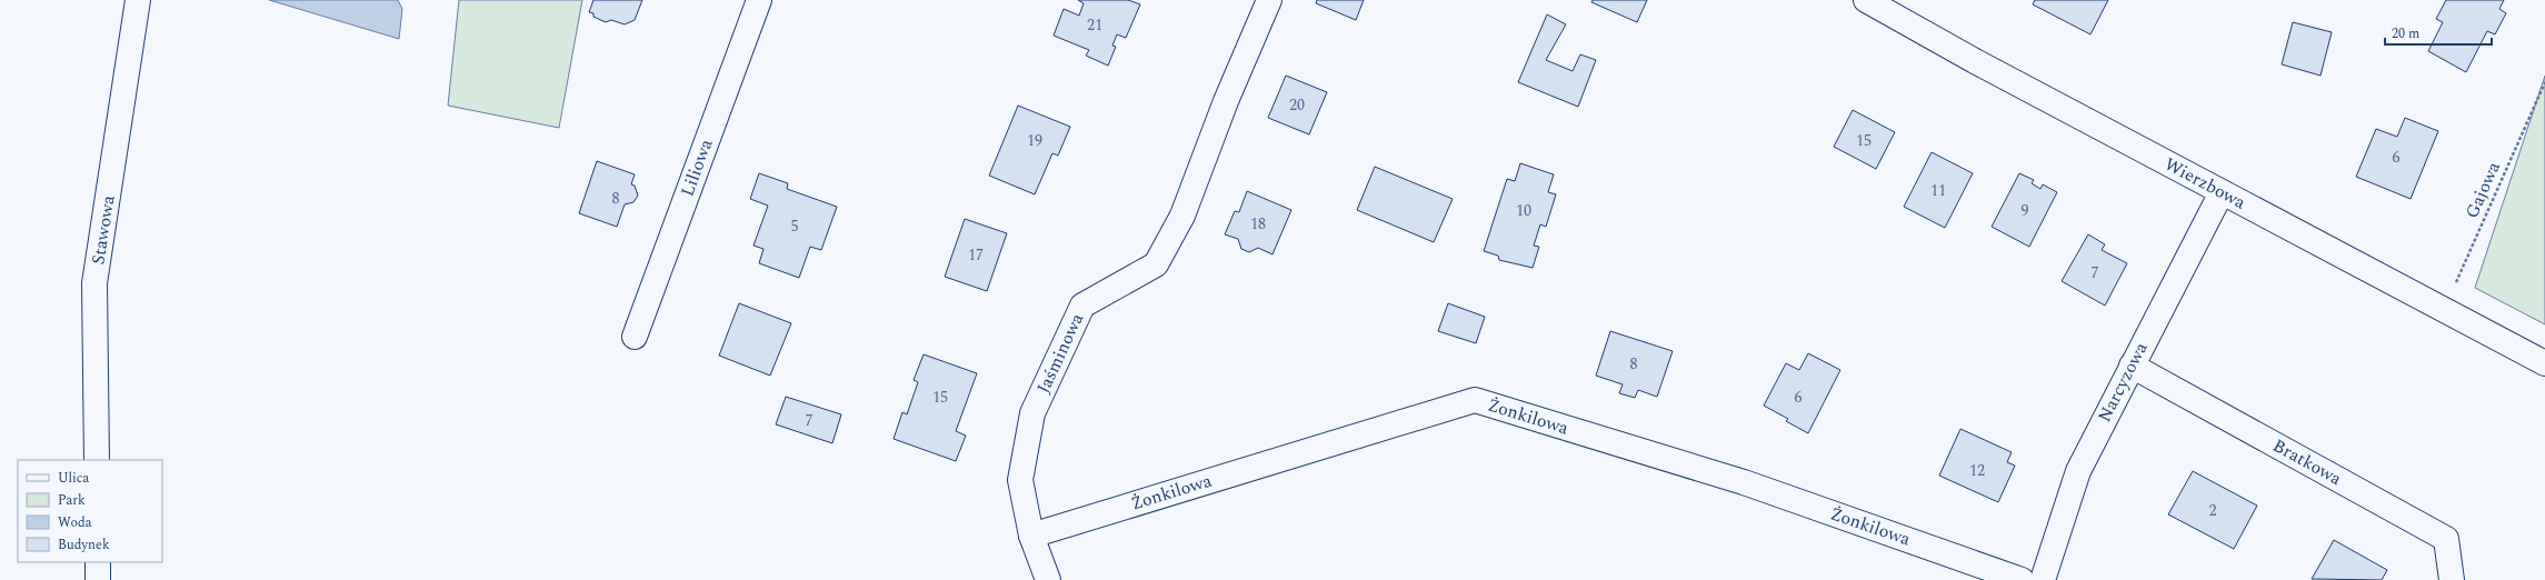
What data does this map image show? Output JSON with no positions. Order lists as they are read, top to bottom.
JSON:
{
  "streets": {
    "street": [
      "Liliowa",
      "Wierzbowa",
      "Stawowa",
      "Jaśminowa",
      "Narcyzowa",
      "Żonkilowa",
      "Bratkowa"
    ],
    "path": ["Gajowa"]
  },
  "crossings": [
    ["Wierzbowa", "Gajowa"],
    ["Wierzbowa", "Narcyzowa"],
    ["Jaśminowa", "Żonkilowa"],
    ["Narcyzowa", "Bratkowa"]
  ],
  "house_numbers": [
    "21",
    "20",
    "19",
    "15",
    "6",
    "11",
    "8",
    "10",
    "9",
    "18",
    "5",
    "17",
    "7",
    "8",
    "15",
    "6",
    "7",
    "12",
    "2"
  ],
  "legend": [
    "Ulica",
    "Park",
    "Woda",
    "Budynek"
  ],
  "scale_bar": "20 m"
}
